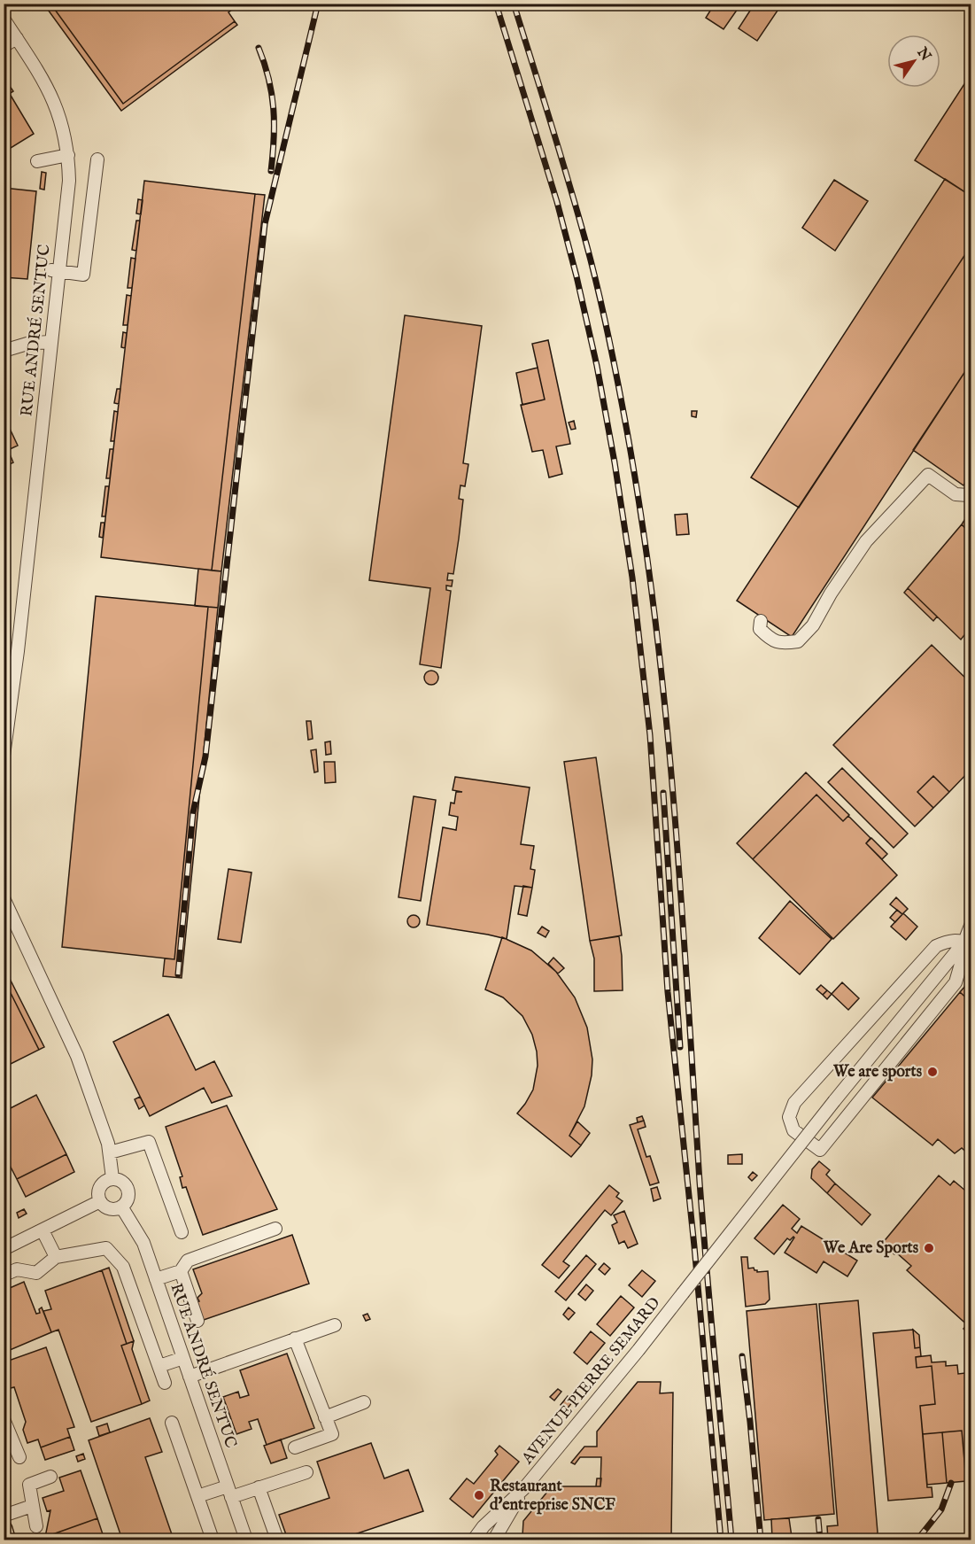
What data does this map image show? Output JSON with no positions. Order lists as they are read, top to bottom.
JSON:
{
  "streets": {
    "street": ["RUE ANDRÉ SENTUC", "AVENUE PIERRE SEMARD"]
  },
  "places": ["We are sports", "We Are Sports", "Restaurant d'entreprise SNCF"],
  "north": "top right"
}
